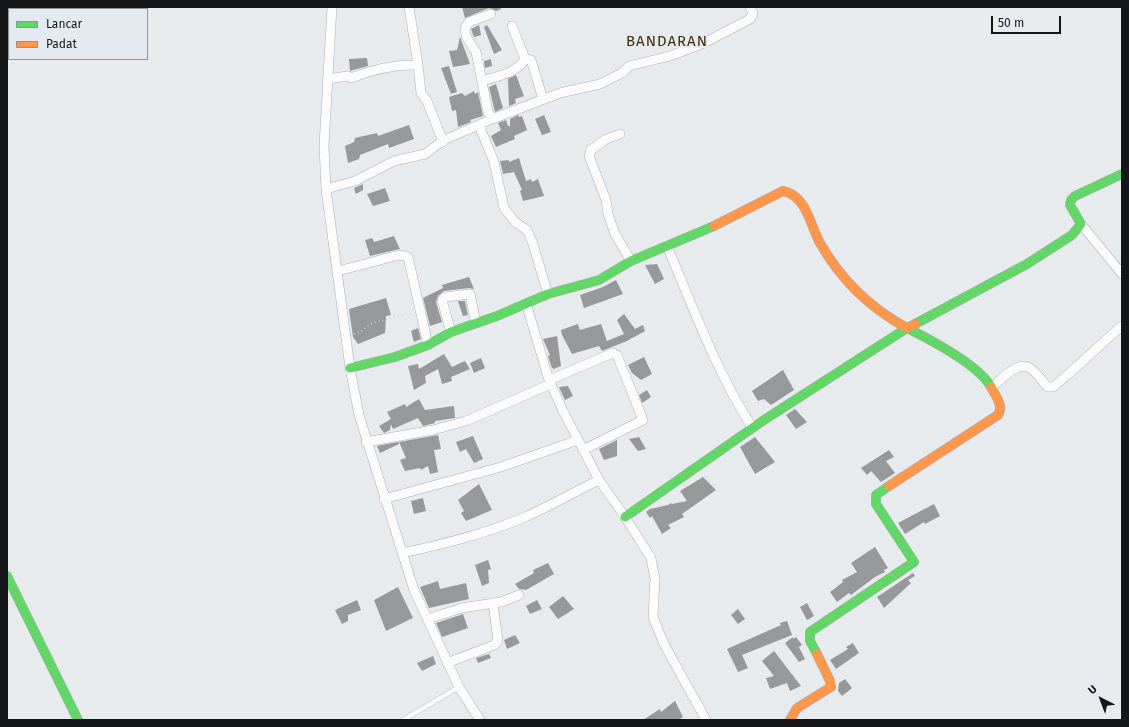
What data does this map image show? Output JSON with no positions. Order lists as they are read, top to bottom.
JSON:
{
  "districts": ["BANDARAN"],
  "legend": ["Lancar", "Padat"],
  "scale_bar": "50 m",
  "north": "top left"
}
